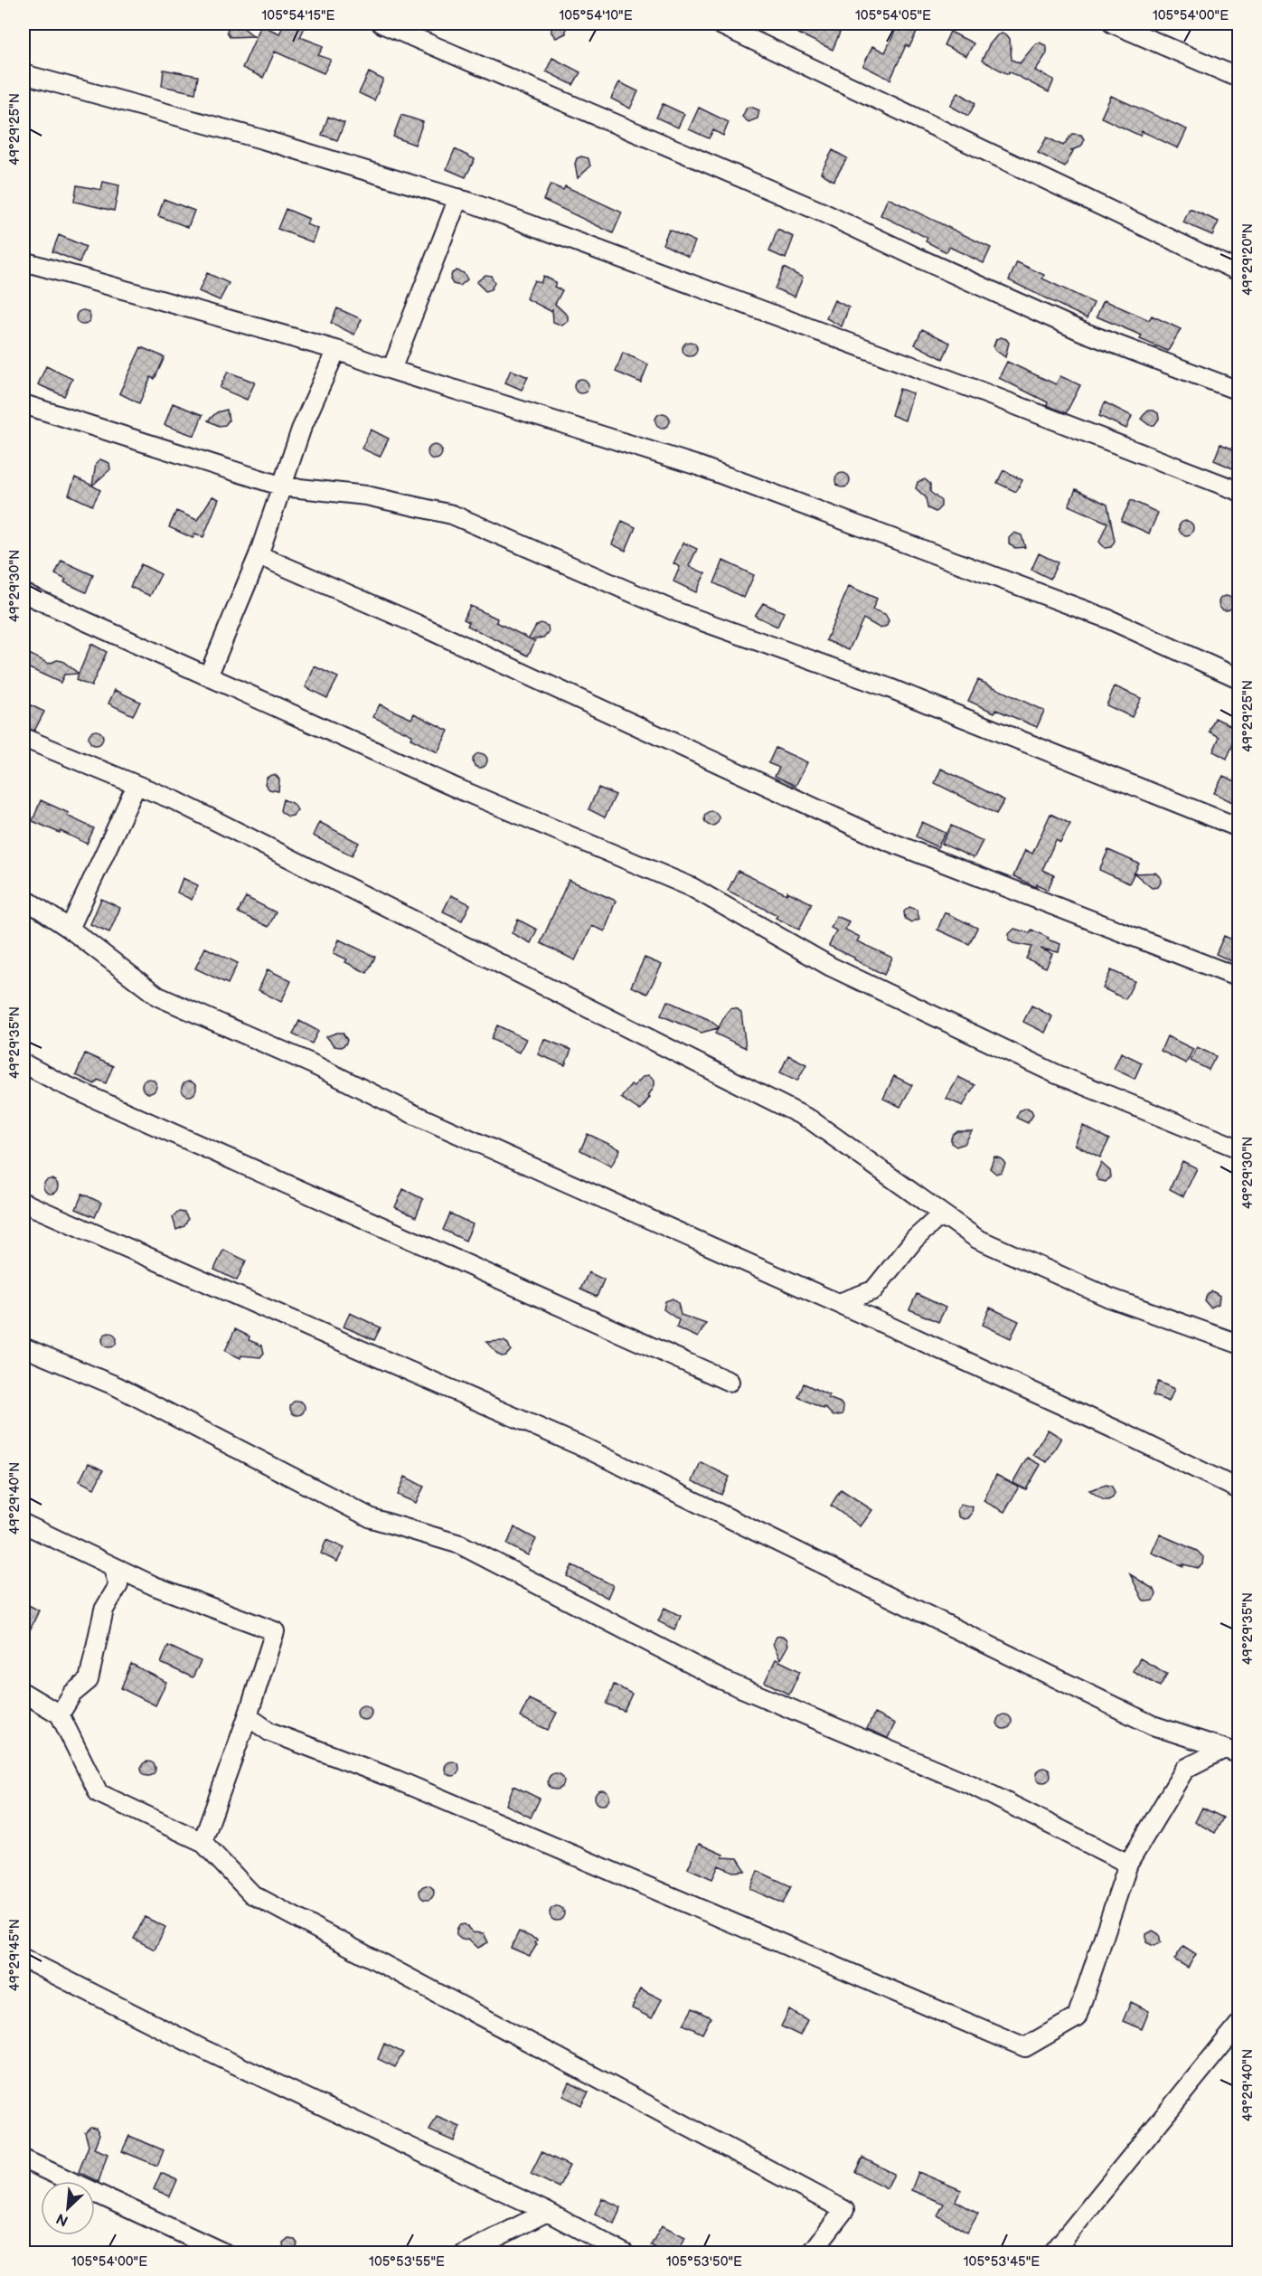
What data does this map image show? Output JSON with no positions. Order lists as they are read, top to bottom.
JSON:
{
  "north": "bottom left",
  "coordinates": [
    "105°54'15\"E",
    "105°54'10\"E",
    "105°54'05\"E",
    "105°54'00\"E",
    "49°29'25\"N",
    "49°29'20\"N",
    "49°29'30\"N",
    "49°29'35\"N",
    "49°29'40\"N",
    "49°29'45\"N",
    "105°53'55\"E",
    "105°53'50\"E",
    "105°53'45\"E"
  ]
}
